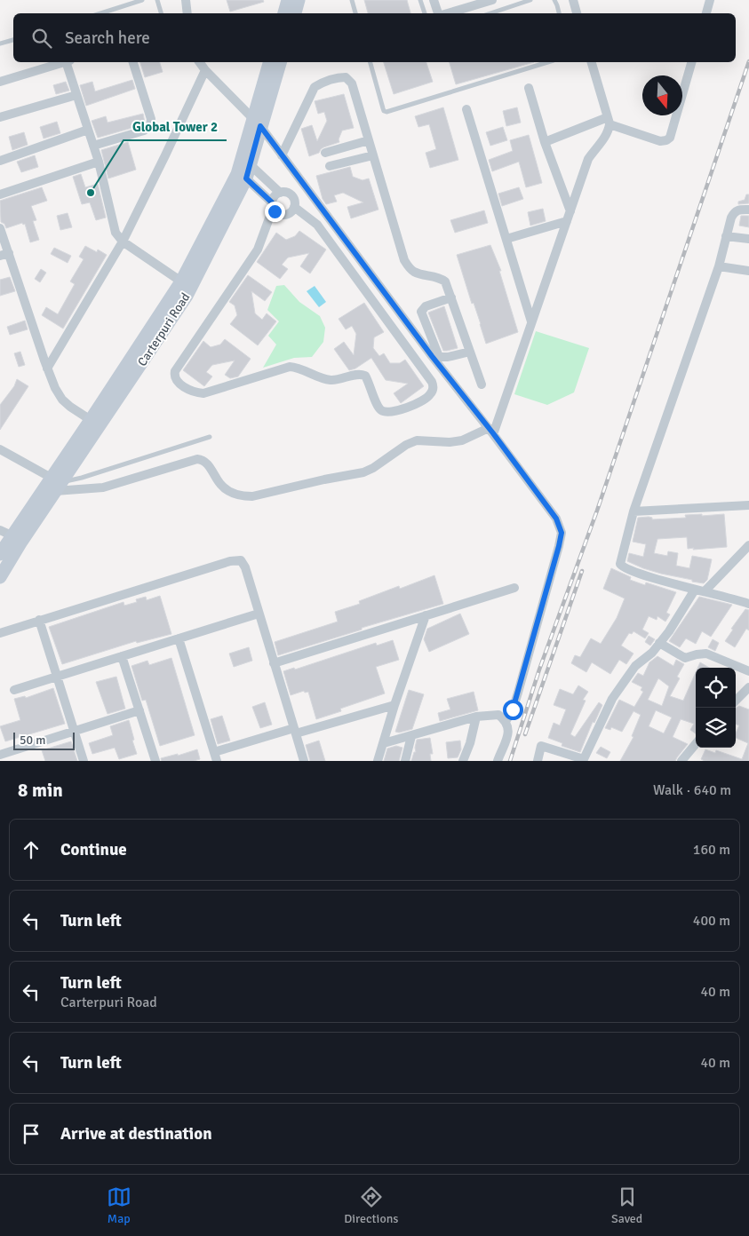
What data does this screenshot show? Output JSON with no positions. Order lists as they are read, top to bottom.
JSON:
{
  "streets": {
    "main road": ["Carterpuri Road"]
  },
  "places": ["Global Tower 2"],
  "scale_bar": "50 m",
  "north": "bottom",
  "page": {
    "search": "Search here",
    "scale": "50 m",
    "heading": ["8 min", "Walk · 640 m"],
    "list": [
      ["Continue", "160 m"],
      ["Turn left", "400 m"],
      ["Turn left", "Carterpuri Road", "40 m"],
      ["Turn left", "40 m"],
      "Arrive at destination"
    ],
    "nav": ["Map", "Directions", "Saved"]
  }
}
